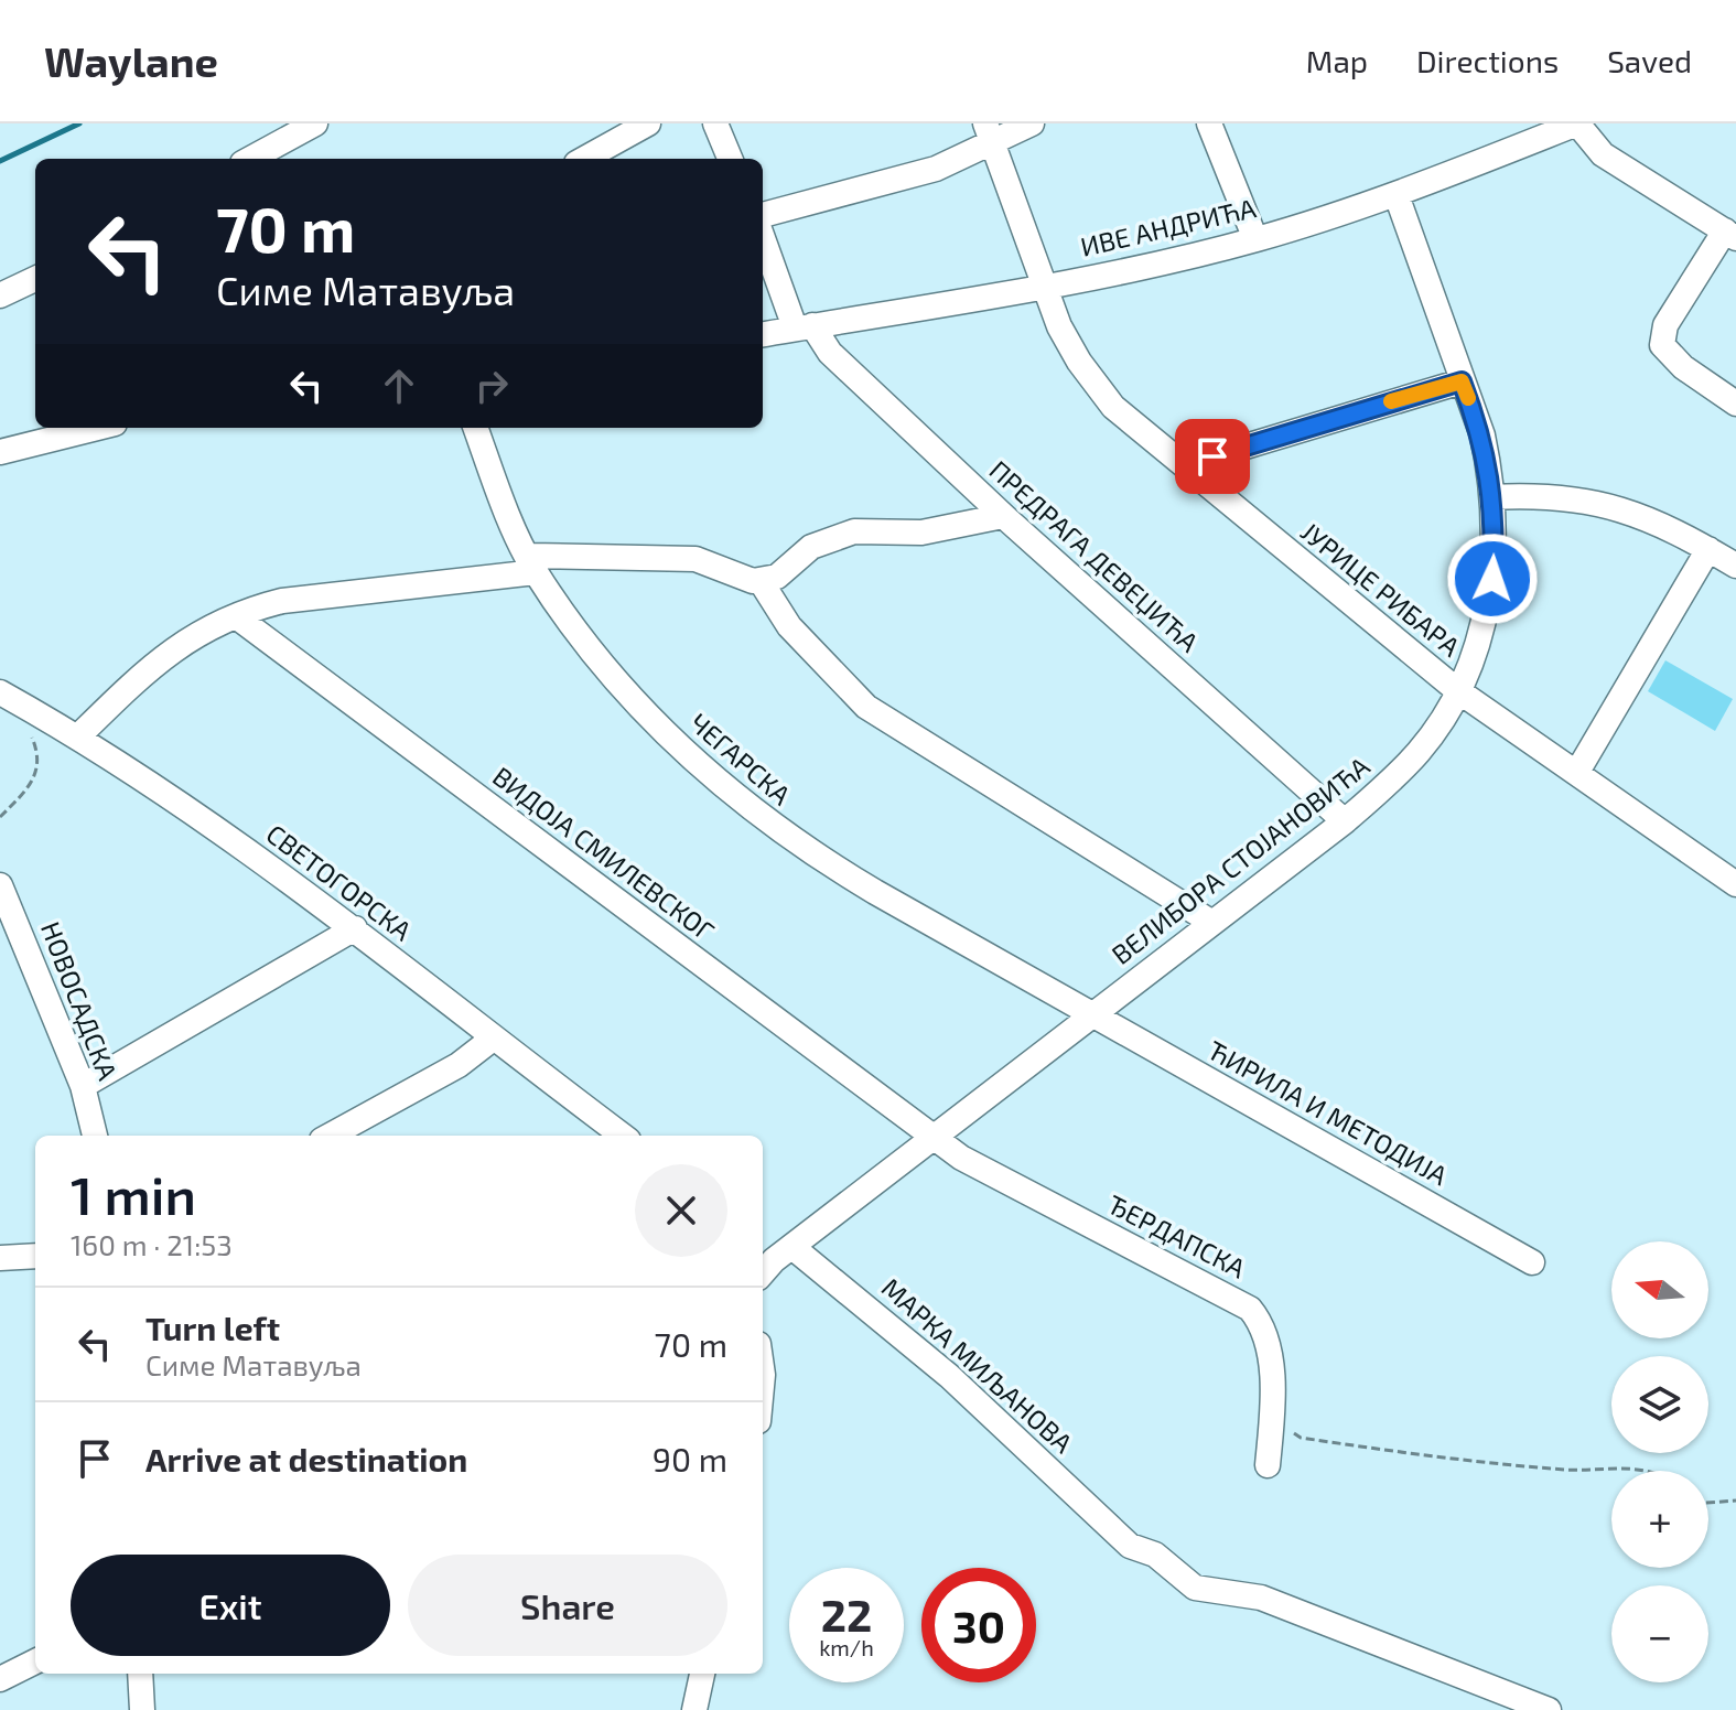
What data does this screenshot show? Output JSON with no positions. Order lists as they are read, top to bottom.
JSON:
{
  "streets": {
    "street": [
      "ИВЕ АНДРИЋА",
      "ПРЕДРАГА ДЕВЕЏИЋА",
      "ЈУРИЦЕ РИБАРА",
      "ЧЕГАРСКА",
      "ВИДОЈА СМИЛЕВСКОГ",
      "ВЕЛИБОРА СТОЈАНОВИЋА",
      "СВЕТОГОРСКА",
      "НОВОСАДСКА",
      "ЋИРИЛА И МЕТОДИЈА",
      "ЂЕРДАПСКА",
      "МАРКА МИЉАНОВА"
    ]
  },
  "crossings": [
    ["ИВЕ АНДРИЋА", "ПРЕДРАГА ДЕВЕЏИЋА"],
    ["ИВЕ АНДРИЋА", "ЈУРИЦЕ РИБАРА"],
    ["ИВЕ АНДРИЋА", "ВЕЛИБОРА СТОЈАНОВИЋА"],
    ["ПРЕДРАГА ДЕВЕЏИЋА", "ВЕЛИБОРА СТОЈАНОВИЋА"],
    ["ЈУРИЦЕ РИБАРА", "ВЕЛИБОРА СТОЈАНОВИЋА"],
    ["ЧЕГАРСКА", "ВЕЛИБОРА СТОЈАНОВИЋА"],
    ["ЧЕГАРСКА", "ЋИРИЛА И МЕТОДИЈА"],
    ["ВИДОЈА СМИЛЕВСКОГ", "ВЕЛИБОРА СТОЈАНОВИЋА"],
    ["ВИДОЈА СМИЛЕВСКОГ", "ЂЕРДАПСКА"],
    ["ВЕЛИБОРА СТОЈАНОВИЋА", "ЋИРИЛА И МЕТОДИЈА"],
    ["ВЕЛИБОРА СТОЈАНОВИЋА", "ЂЕРДАПСКА"],
    ["ВЕЛИБОРА СТОЈАНОВИЋА", "МАРКА МИЉАНОВА"]
  ],
  "north": "left",
  "page": {
    "header": "Waylane",
    "nav": ["Map", "Directions", "Saved"],
    "turn": ["70 m", "Симе Матавуља"],
    "heading": ["1 min", "160 m · 21:53"],
    "map_buttons": ["+", "−"],
    "list": [
      {
        "name": "Turn left",
        "note": "Симе Матавуља",
        "value": "70 m"
      },
      {
        "name": "Arrive at destination",
        "value": "90 m"
      }
    ],
    "buttons": ["Exit", "Share"],
    "speed": "22 km/h",
    "limit": "30"
  }
}
